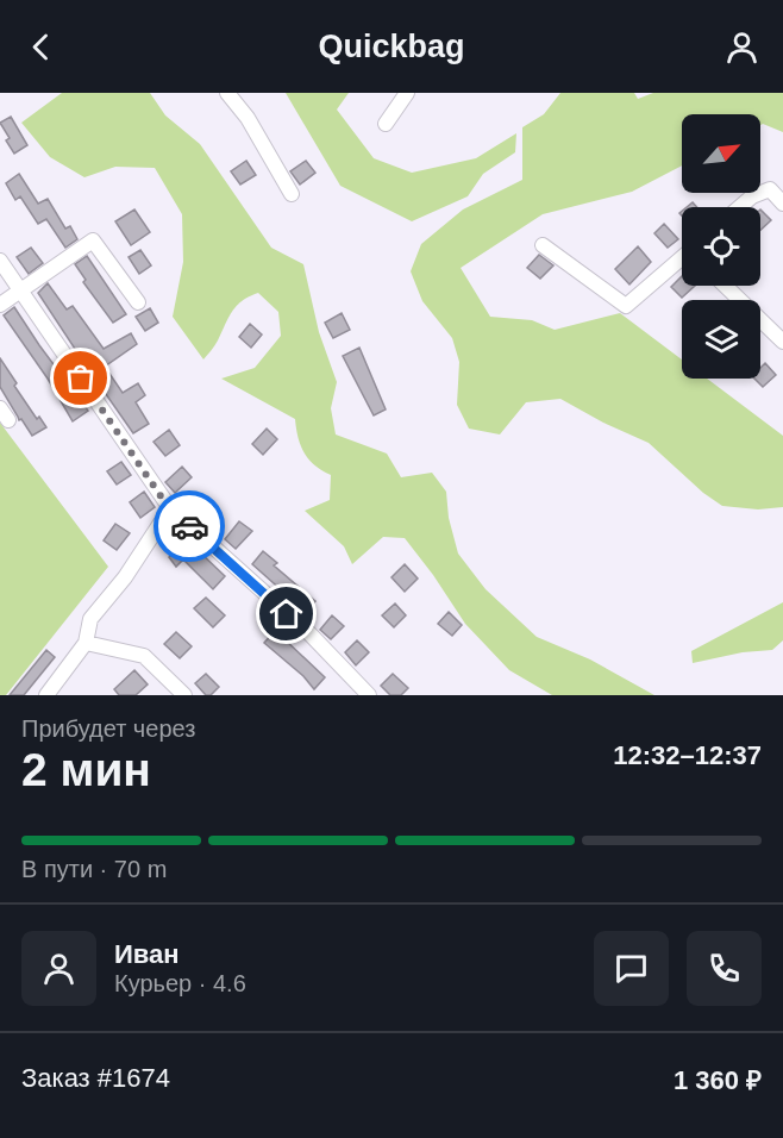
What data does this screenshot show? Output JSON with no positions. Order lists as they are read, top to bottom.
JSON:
{
  "north": "top right",
  "page": {
    "header": "Quickbag",
    "heading": ["2 мин", "Прибудет через", "12:32–12:37"],
    "panel": [
      "Иван",
      "Курьер · 4.6",
      "Заказ #1674",
      "1 360 ₽"
    ],
    "bar": "В пути · 70 m"
  }
}
